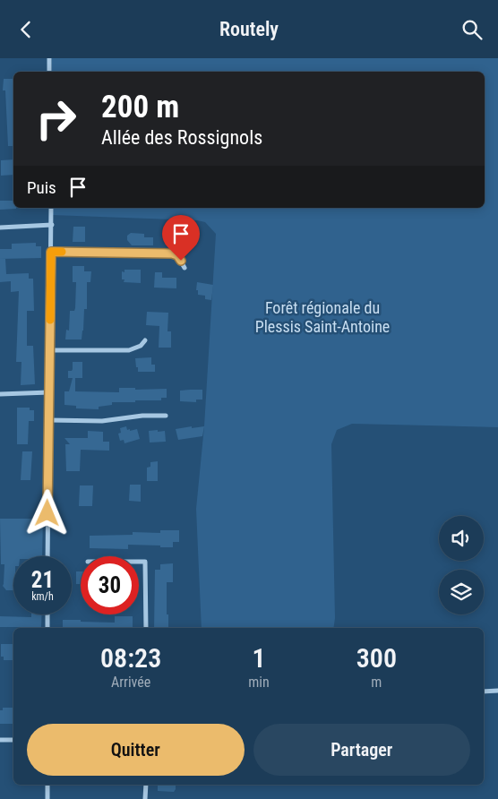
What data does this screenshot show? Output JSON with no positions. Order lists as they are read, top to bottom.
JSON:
{
  "parks": ["Forêt régionale du Plessis Saint-Antoine"],
  "page": {
    "header": "Routely",
    "turn": ["200 m", "Allée des Rossignols"],
    "then": "Puis",
    "speed": "21 km/h",
    "limit": "30",
    "eta": [
      "08:23",
      "Arrivée",
      "1",
      "min",
      "300",
      "m"
    ],
    "buttons": ["Quitter", "Partager"]
  }
}
